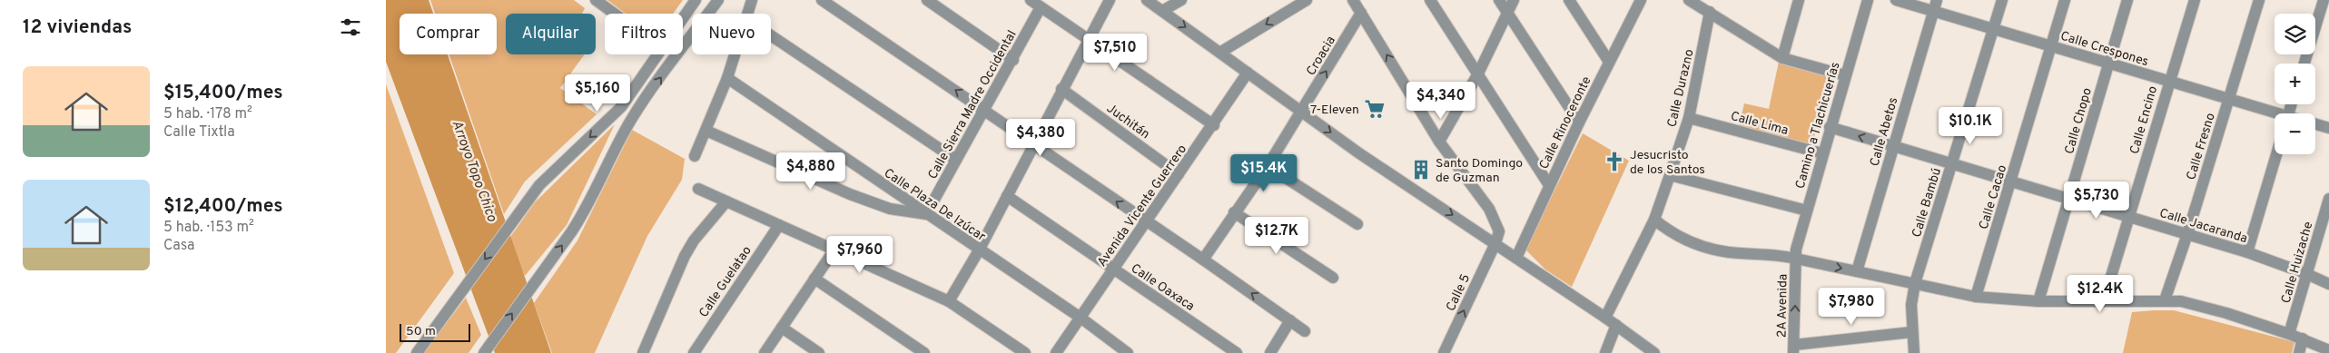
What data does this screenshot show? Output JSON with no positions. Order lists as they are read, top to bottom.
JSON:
{
  "streets": {
    "street": [
      "Calle Crespones",
      "Croacia",
      "Calle Durazno",
      "Calle Sierra Madre Occidental",
      "Calle Encino",
      "Juchitán",
      "Calle Chopo",
      "Calle Rinoceronte",
      "Calle Lima",
      "Camino a Tlachicuerías",
      "Calle Abetos",
      "Calle Fresno",
      "Calle Cacao",
      "Calle Bambú",
      "Calle Plaza De Izúcar",
      "Avenida Vicente Guerrero",
      "Calle Jacaranda",
      "Calle Huizache",
      "Calle Guelatao",
      "Calle Oaxaca",
      "Calle 5",
      "2A Avenida"
    ]
  },
  "crossings": [
    ["Calle Crespones", "Calle Encino"],
    ["Calle Crespones", "Calle Chopo"],
    ["Calle Crespones", "Calle Abetos"],
    ["Calle Crespones", "Calle Fresno"],
    ["Calle Crespones", "Calle Cacao"],
    ["Calle Crespones", "Calle Bambú"],
    ["Calle Durazno", "Calle Lima"],
    ["Calle Sierra Madre Occidental", "Calle Plaza De Izúcar"],
    ["Calle Encino", "Calle Jacaranda"],
    ["Juchitán", "Avenida Vicente Guerrero"],
    ["Calle Chopo", "Calle Jacaranda"],
    ["Calle Lima", "Camino a Tlachicuerías"],
    ["Camino a Tlachicuerías", "Calle Jacaranda"],
    ["Camino a Tlachicuerías", "2A Avenida"],
    ["Calle Abetos", "Calle Jacaranda"],
    ["Calle Fresno", "Calle Jacaranda"],
    ["Calle Cacao", "Calle Jacaranda"],
    ["Calle Bambú", "Calle Jacaranda"],
    ["Calle Plaza De Izúcar", "Avenida Vicente Guerrero"],
    ["Avenida Vicente Guerrero", "Calle Oaxaca"],
    ["Calle Jacaranda", "Calle Huizache"]
  ],
  "one_way": ["Croacia", "Calle 5", "2A Avenida"],
  "water": ["Arroyo Topo Chico"],
  "places": {
    "supermarket": ["7-Eleven"],
    "church": ["Jesucristo de los Santos"],
    "building": ["Santo Domingo de Guzman"]
  },
  "scale_bar": "50 m",
  "page": {
    "heading": "12 viviendas",
    "map_buttons": ["+", "−"],
    "chip": [
      "Comprar",
      "Alquilar",
      "Filtros",
      "Nuevo"
    ],
    "price": [
      "$7,510",
      "$5,160",
      "$4,340",
      "$10.1K",
      "$4,380",
      "$4,880",
      "$15.4K",
      "$5,730",
      "$12.7K",
      "$7,960",
      "$12.4K",
      "$7,980"
    ],
    "list": [
      {
        "name": "$15,400/mes",
        "note": "5 hab. · 178 m² · Calle Tixtla"
      },
      {
        "name": "$12,400/mes",
        "note": "5 hab. · 153 m² · Casa"
      }
    ],
    "scale": "50 m"
  }
}
